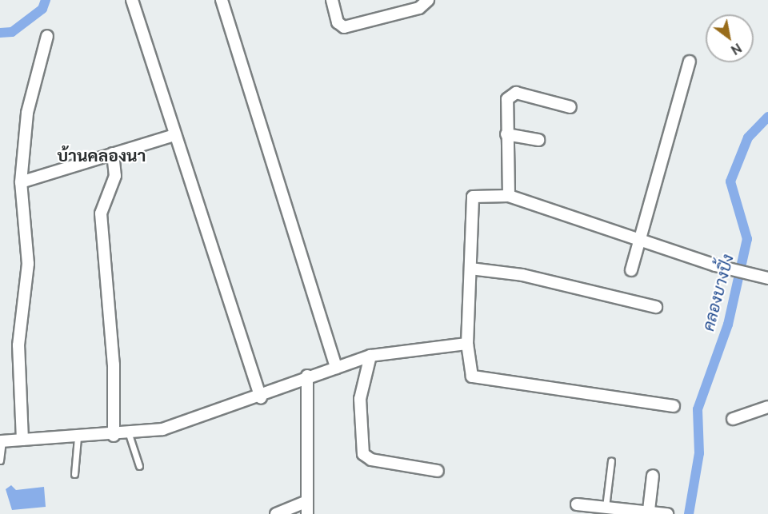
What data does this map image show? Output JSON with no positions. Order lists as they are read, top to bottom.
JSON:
{
  "districts": ["บ้านคลองนา"],
  "water": ["คลองบางปิ้ง"],
  "north": "bottom right"
}
